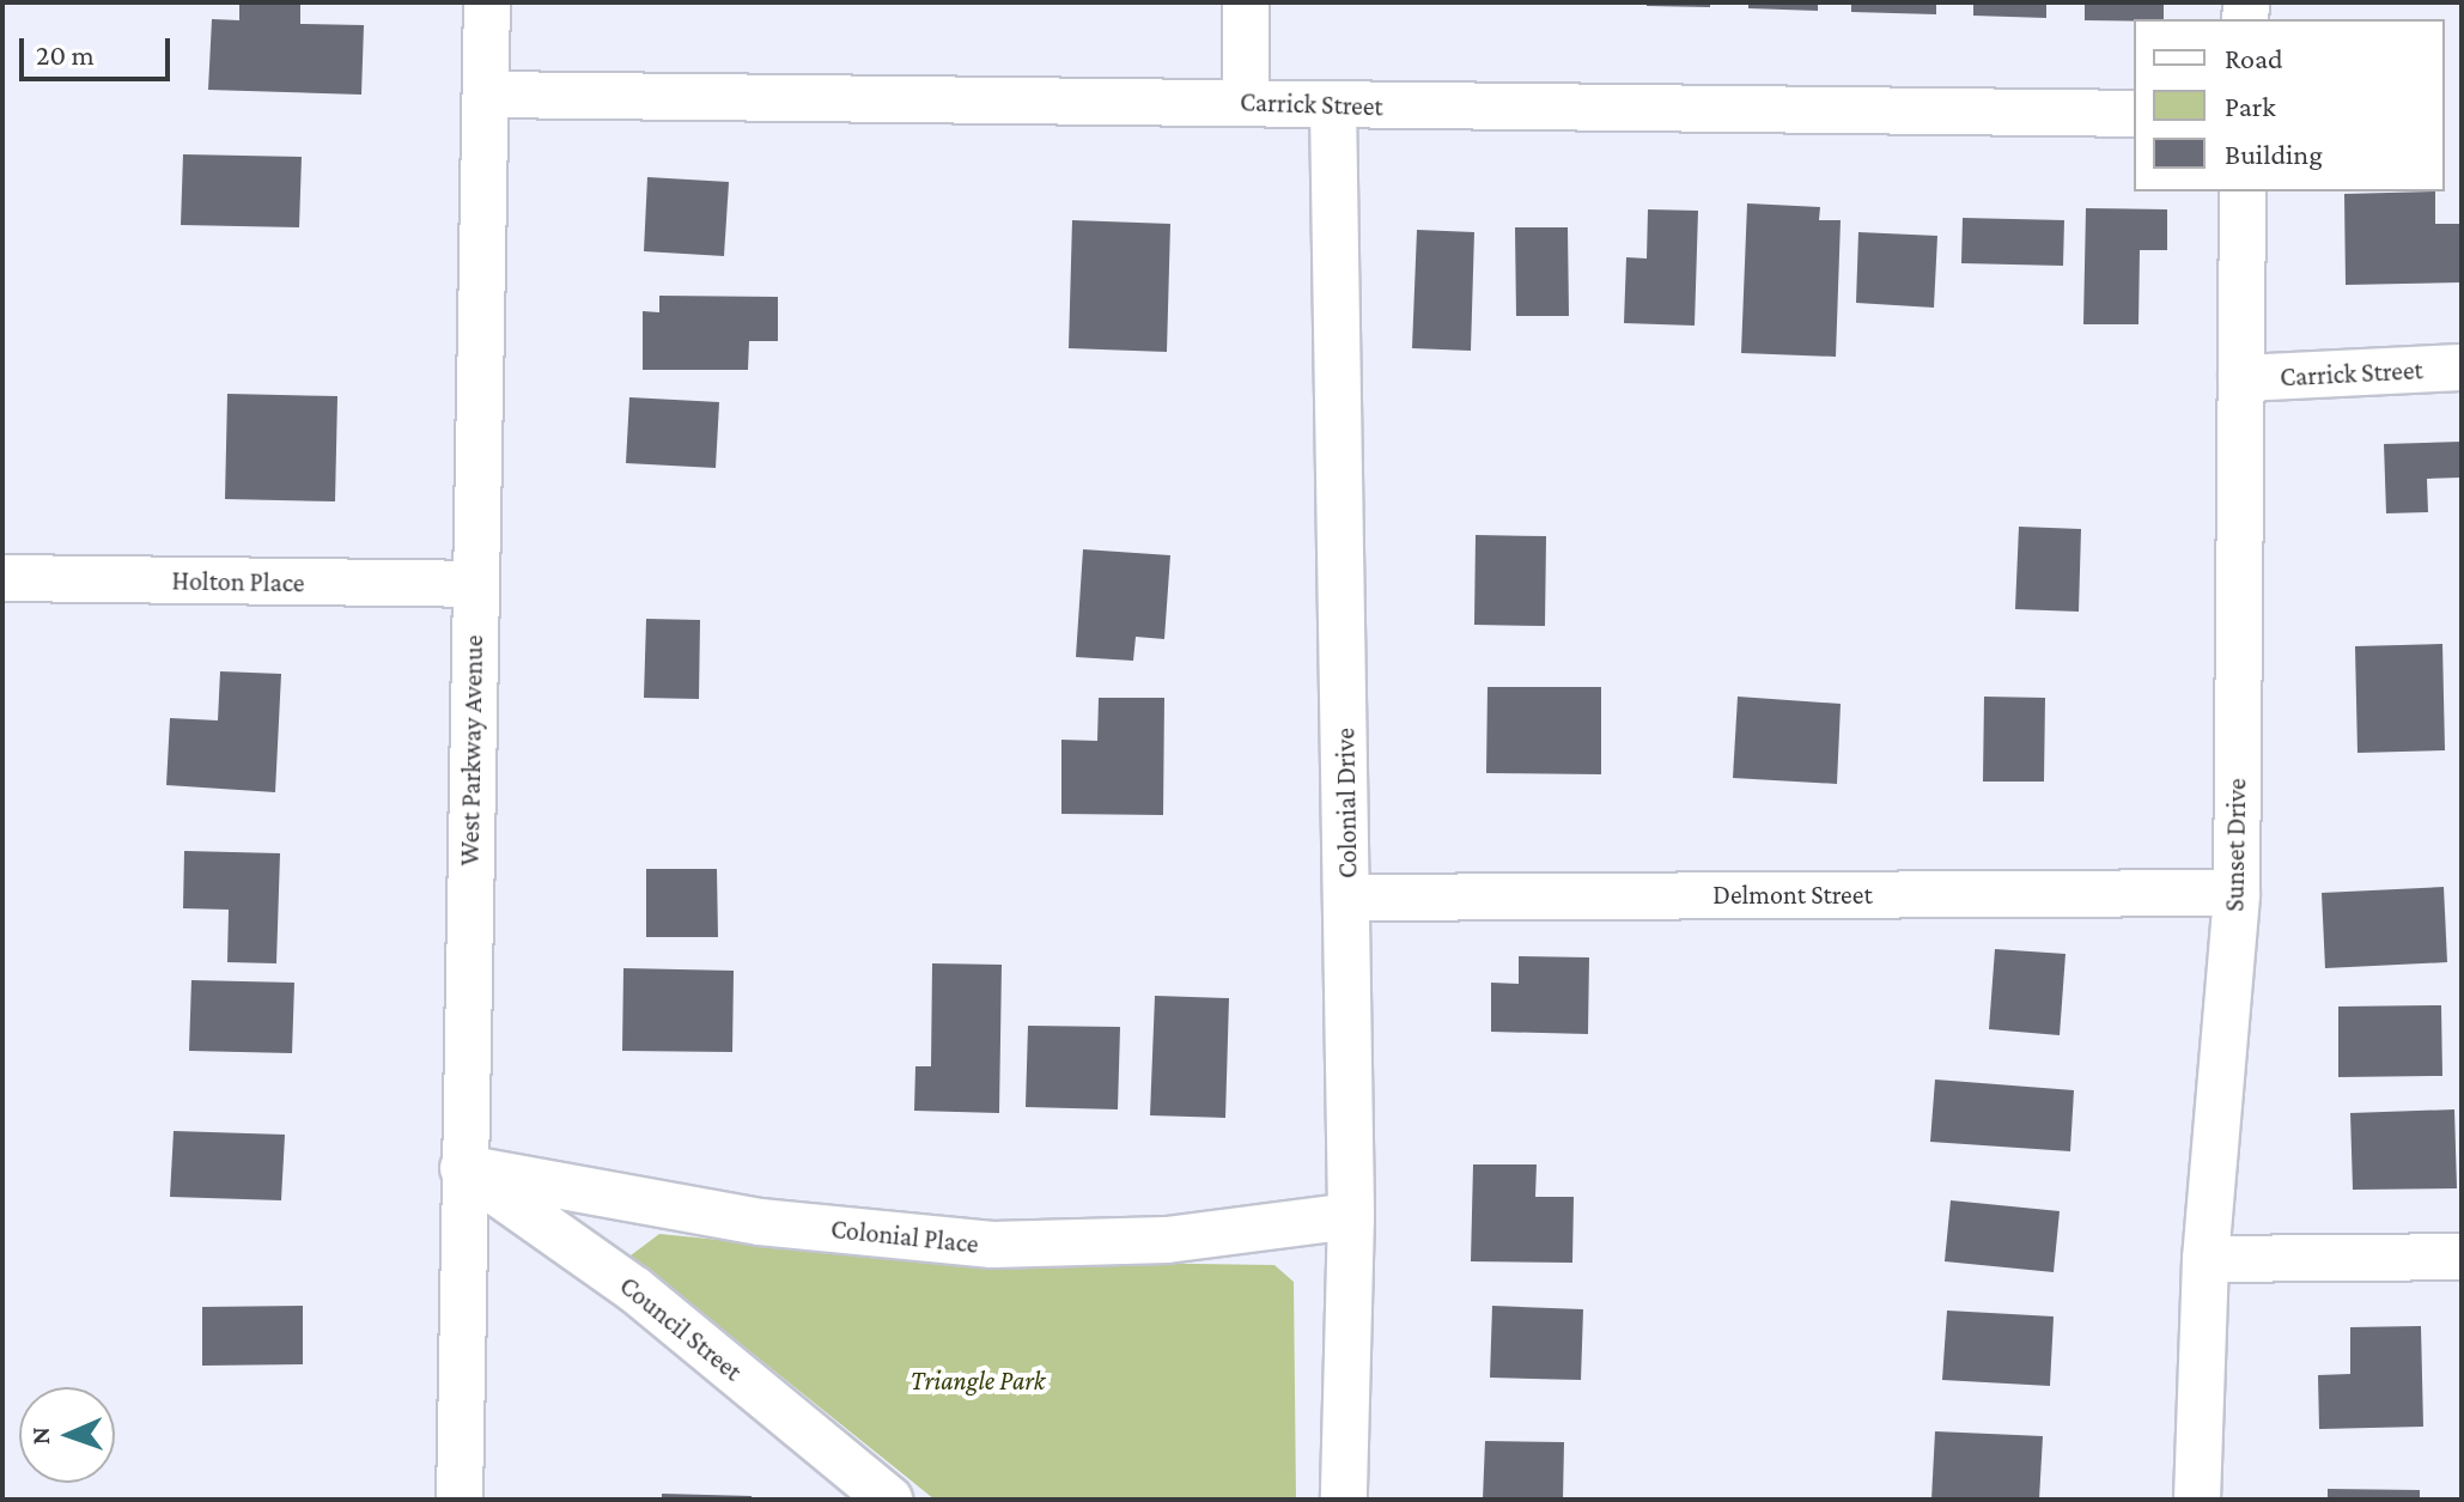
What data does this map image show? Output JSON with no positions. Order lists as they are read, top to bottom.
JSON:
{
  "streets": {
    "street": [
      "Carrick Street",
      "Holton Place",
      "West Parkway Avenue",
      "Colonial Drive",
      "Sunset Drive",
      "Delmont Street",
      "Colonial Place",
      "Council Street"
    ]
  },
  "crossings": [
    ["Carrick Street", "West Parkway Avenue"],
    ["Carrick Street", "Colonial Drive"],
    ["Carrick Street", "Sunset Drive"],
    ["Holton Place", "West Parkway Avenue"],
    ["West Parkway Avenue", "Colonial Place"],
    ["West Parkway Avenue", "Council Street"],
    ["Colonial Drive", "Delmont Street"],
    ["Colonial Drive", "Colonial Place"],
    ["Sunset Drive", "Delmont Street"],
    ["Colonial Place", "Council Street"]
  ],
  "parks": ["Triangle Park"],
  "legend": ["Road", "Park", "Building"],
  "scale_bar": "20 m",
  "north": "left"
}
